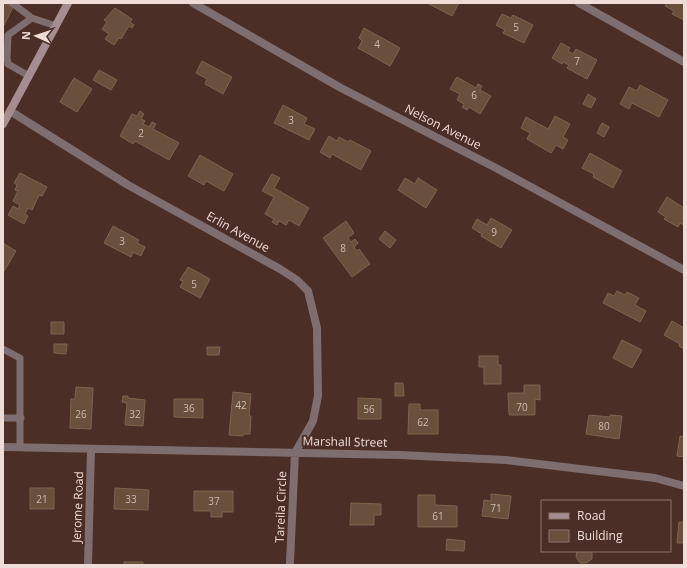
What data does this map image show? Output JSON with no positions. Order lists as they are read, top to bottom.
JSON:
{
  "streets": {
    "street": [
      "Nelson Avenue",
      "Erlin Avenue",
      "Marshall Street",
      "Jerome Road",
      "Tareila Circle"
    ]
  },
  "crossings": [
    ["Erlin Avenue", "Marshall Street"],
    ["Erlin Avenue", "Tareila Circle"],
    ["Marshall Street", "Jerome Road"],
    ["Marshall Street", "Tareila Circle"]
  ],
  "house_numbers": [
    "5",
    "4",
    "7",
    "6",
    "3",
    "2",
    "9",
    "3",
    "8",
    "5",
    "42",
    "70",
    "36",
    "56",
    "26",
    "32",
    "62",
    "80",
    "21",
    "33",
    "37",
    "71",
    "61"
  ],
  "legend": ["Road", "Building"],
  "north": "left"
}
